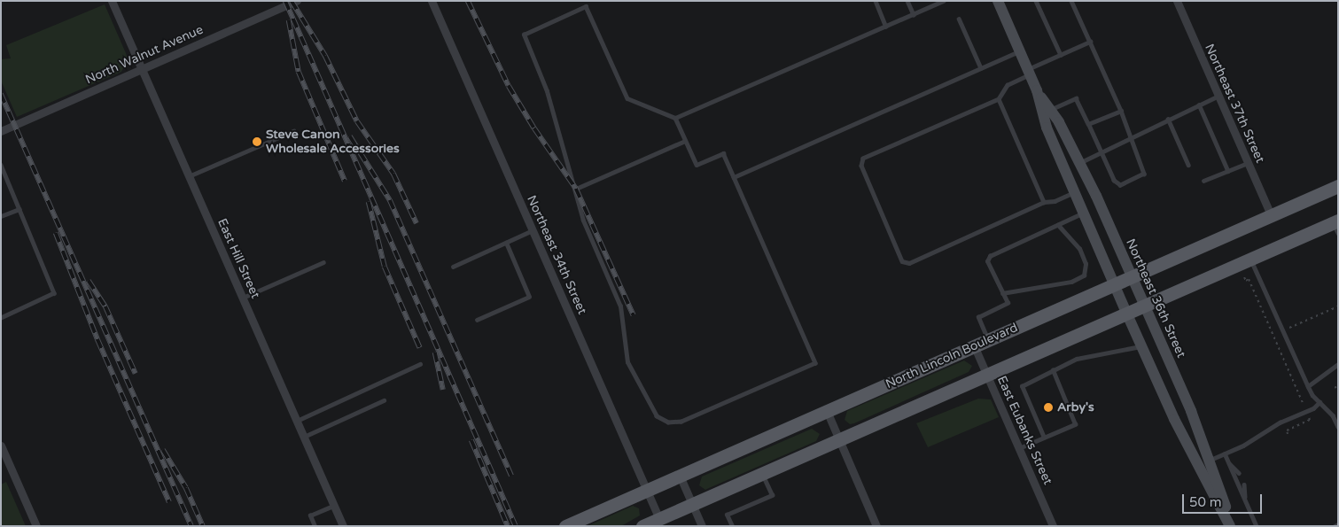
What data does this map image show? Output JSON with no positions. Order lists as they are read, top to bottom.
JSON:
{
  "streets": {
    "main road": ["Northeast 36th Street", "North Lincoln Boulevard"],
    "street": [
      "North Walnut Avenue",
      "Northeast 37th Street",
      "Northeast 34th Street",
      "East Hill Street",
      "East Eubanks Street"
    ]
  },
  "crossings": [
    ["North Walnut Avenue", "East Hill Street"],
    ["Northeast 37th Street", "North Lincoln Boulevard"],
    ["Northeast 34th Street", "North Lincoln Boulevard"],
    ["Northeast 36th Street", "North Lincoln Boulevard"],
    ["North Lincoln Boulevard", "East Eubanks Street"]
  ],
  "places": ["Steve Canon Wholesale Accessories", "Arby's"],
  "scale_bar": "50 m"
}
